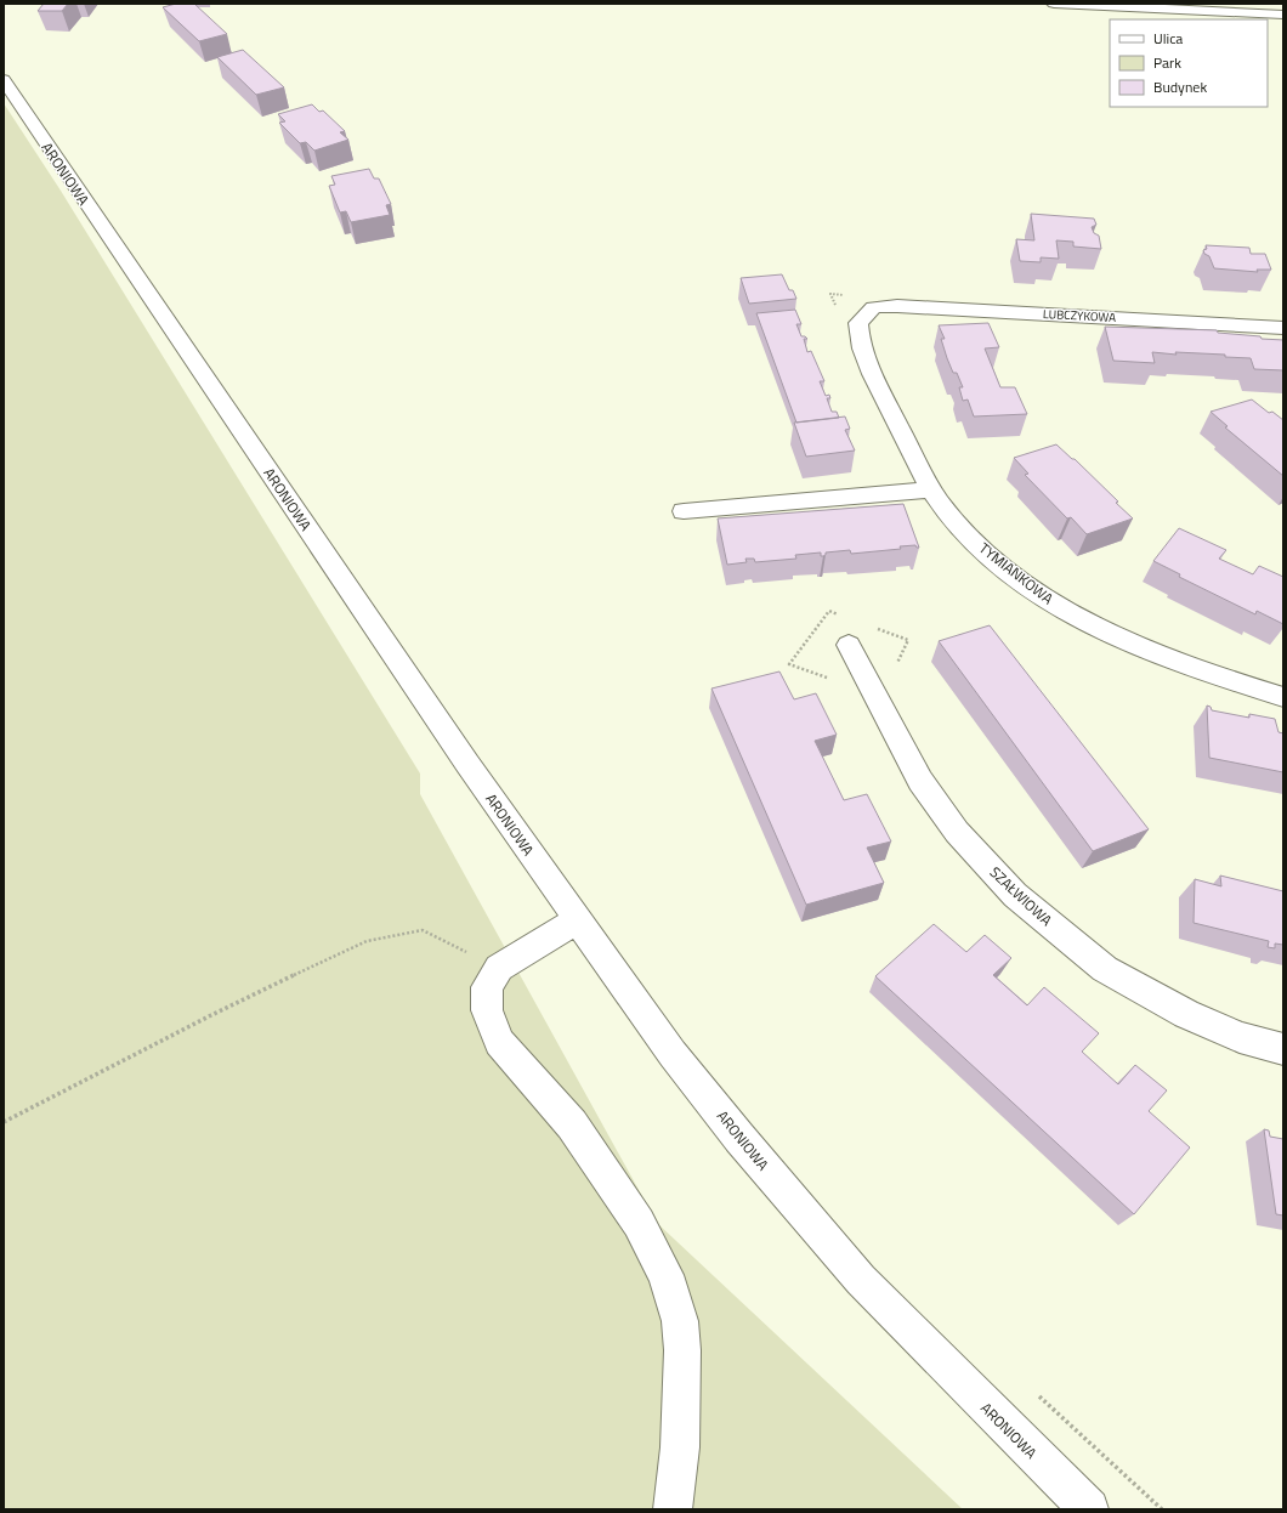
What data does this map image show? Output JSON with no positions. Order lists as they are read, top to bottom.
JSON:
{
  "streets": {
    "street": [
      "ARONIOWA",
      "LUBCZYKOWA",
      "TYMIANKOWA",
      "SZAŁWIOWA"
    ]
  },
  "crossings": [
    ["LUBCZYKOWA", "TYMIANKOWA"]
  ],
  "legend": ["Ulica", "Park", "Budynek"]
}
